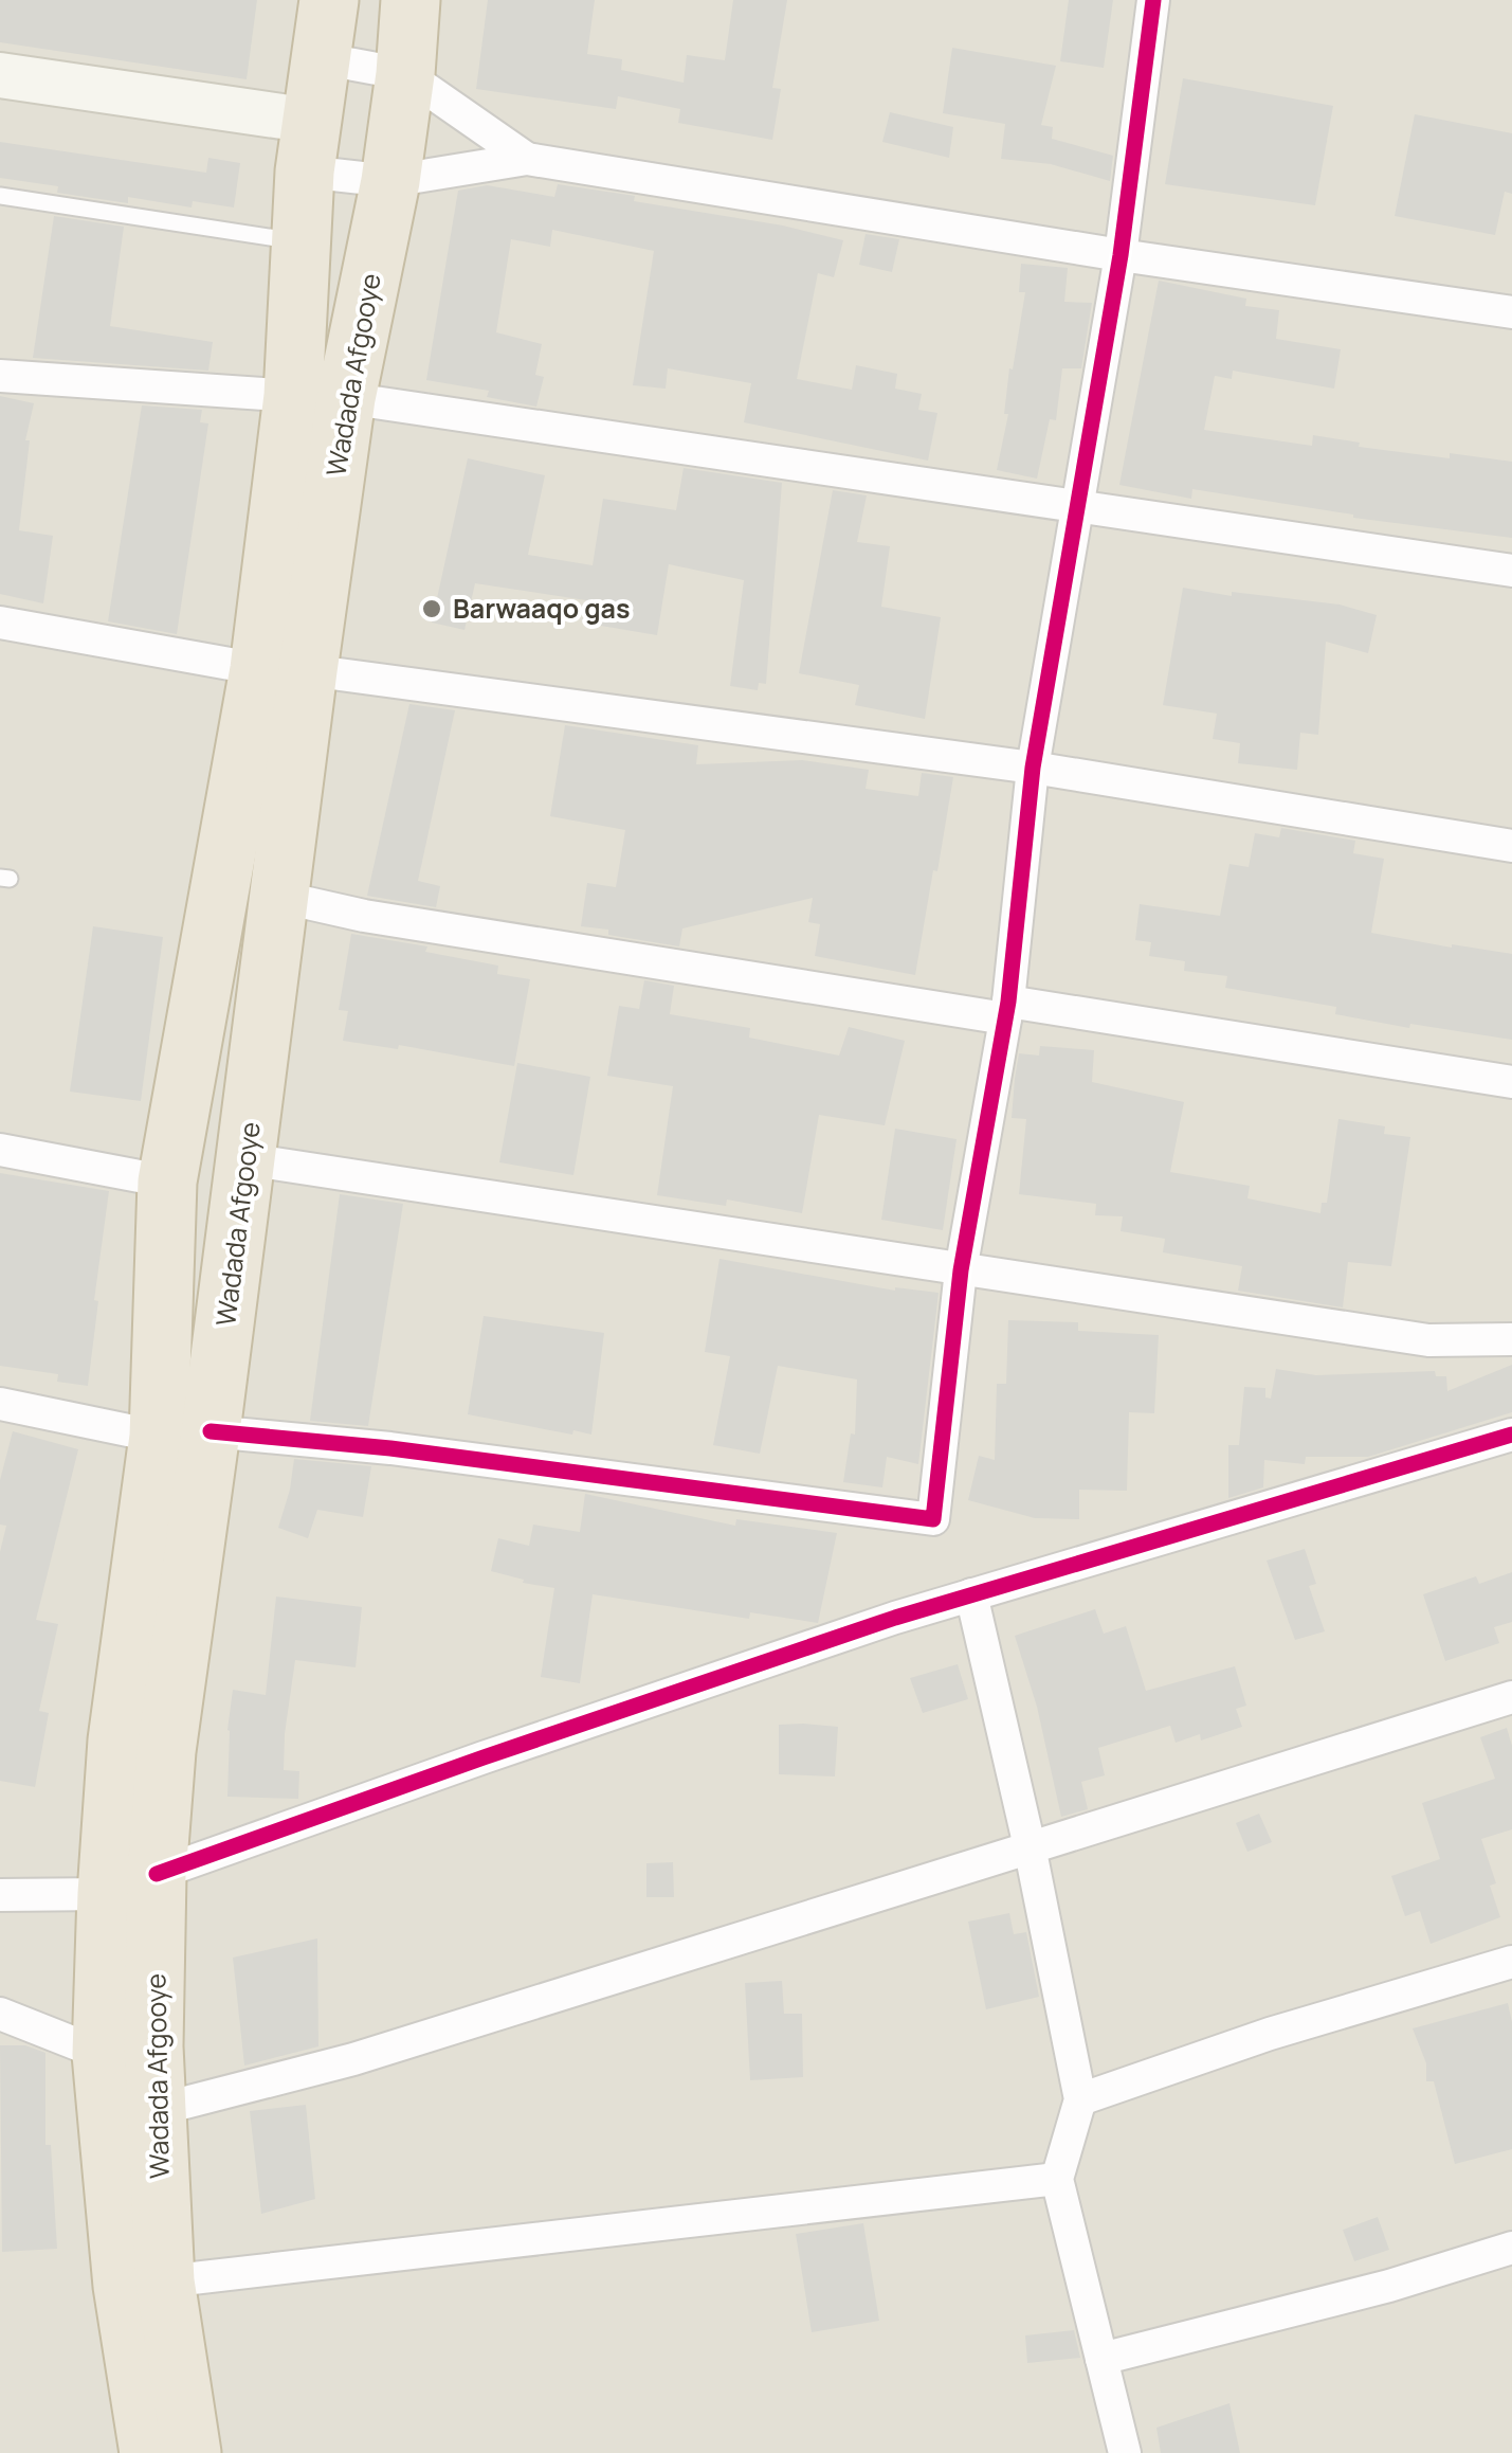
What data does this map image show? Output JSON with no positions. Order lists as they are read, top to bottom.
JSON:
{
  "streets": {
    "highway": ["Wadada Afgooye"]
  },
  "places": ["Barwaaqo gas"]
}
